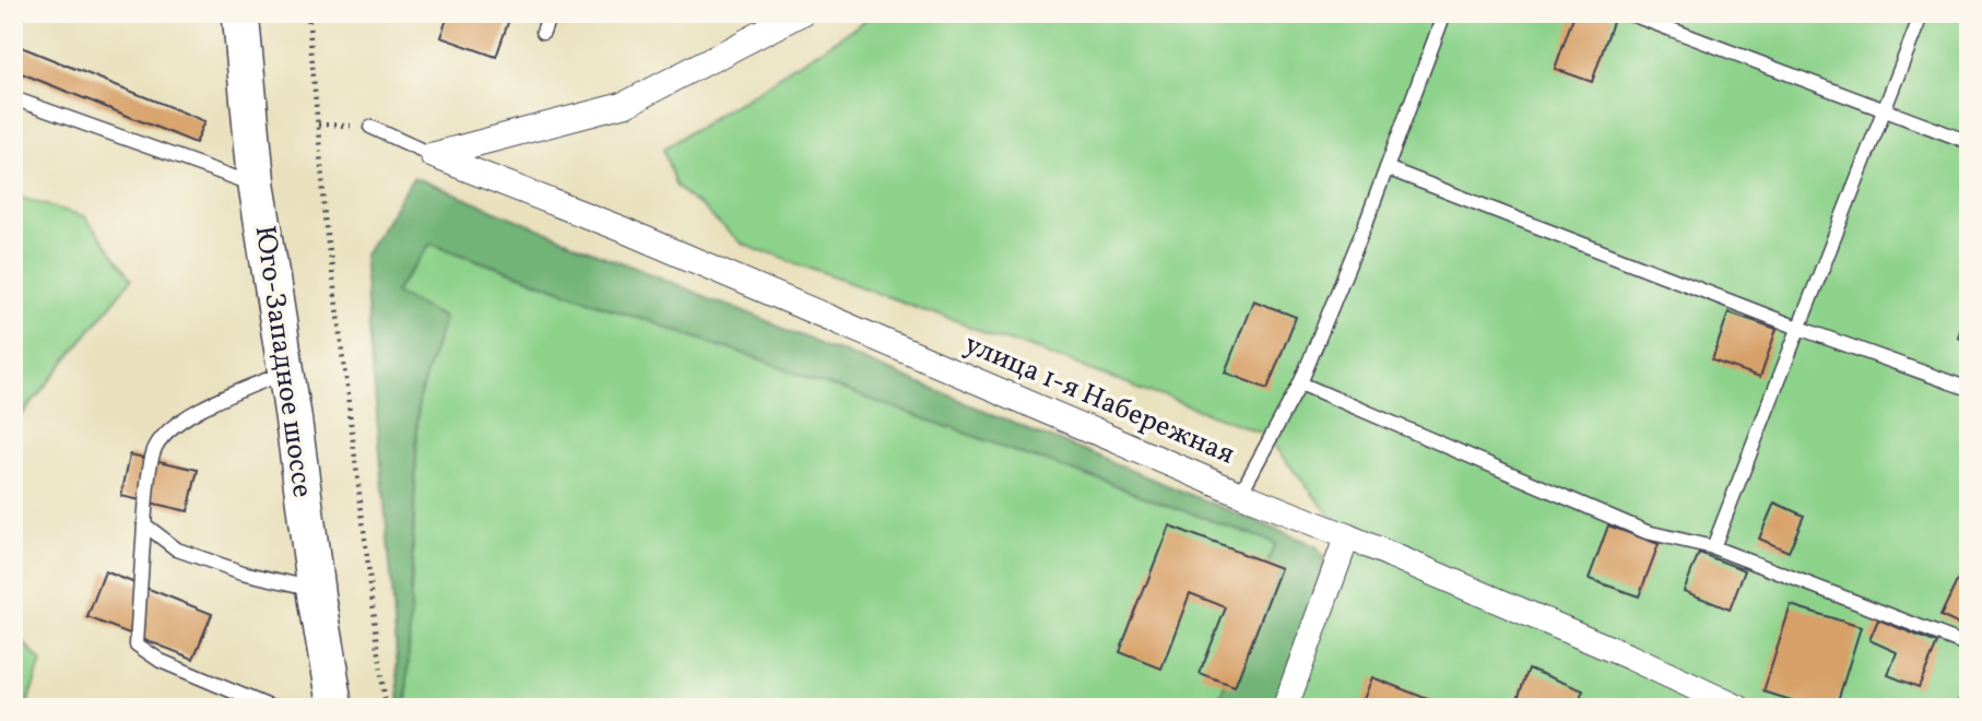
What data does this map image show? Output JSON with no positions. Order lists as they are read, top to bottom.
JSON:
{
  "streets": {
    "main road": ["Юго-Западное шоссе"],
    "street": ["улица 1-я Набережная"]
  }
}
